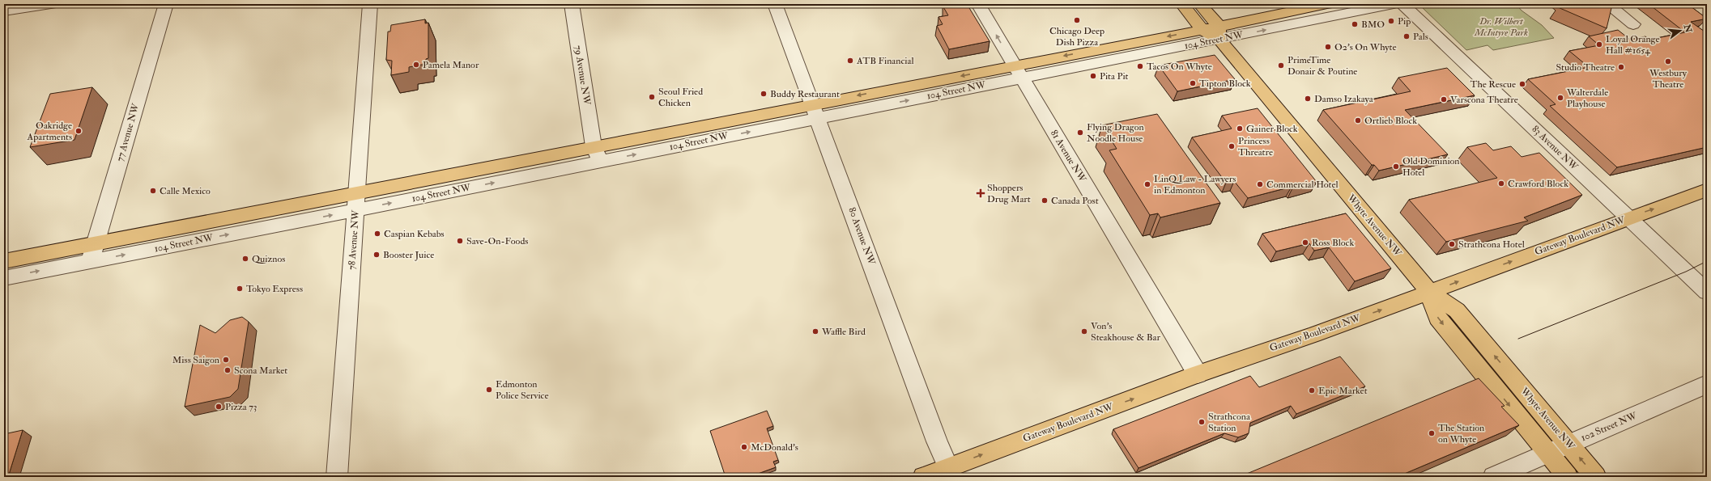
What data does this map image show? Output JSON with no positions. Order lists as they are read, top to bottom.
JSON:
{
  "streets": {
    "main road": ["104 Street NW", "Whyte Avenue NW", "Gateway Boulevard NW"],
    "street": [
      "79 Avenue NW",
      "77 Avenue NW",
      "83 Avenue NW",
      "81 Avenue NW",
      "80 Avenue NW",
      "78 Avenue NW",
      "102 Street NW"
    ]
  },
  "crossings": [
    ["104 Street NW", "79 Avenue NW"],
    ["104 Street NW", "77 Avenue NW"],
    ["104 Street NW", "81 Avenue NW"],
    ["104 Street NW", "Whyte Avenue NW"],
    ["104 Street NW", "80 Avenue NW"],
    ["104 Street NW", "78 Avenue NW"],
    ["83 Avenue NW", "Gateway Boulevard NW"],
    ["81 Avenue NW", "Gateway Boulevard NW"],
    ["Whyte Avenue NW", "Gateway Boulevard NW"],
    ["Whyte Avenue NW", "102 Street NW"],
    ["80 Avenue NW", "Gateway Boulevard NW"]
  ],
  "one_way": ["Gateway Boulevard NW"],
  "parks": ["Dr. Wilbert McIntyre Park"],
  "places": {
    "other": [
      "Chicago Deep Dish Pizza",
      "Pip",
      "BMO",
      "Pals",
      "Loyal Orange Hall #1654",
      "O2's On Whyte",
      "ATB Financial",
      "Westbury Theatre",
      "Pamela Manor",
      "PrimeTime Donair & Poutine",
      "Tacos On Whyte",
      "Studio Theatre",
      "Pita Pit",
      "Tipton Block",
      "The Rescue",
      "Buddy Restaurant",
      "Seoul Fried Chicken",
      "Walterdale Playhouse",
      "Damso Izakaya",
      "Varscona Theatre",
      "Ortlieb Block",
      "Gainer Block",
      "Oakridge Apartments",
      "Flying Dragon Noodle House",
      "Princess Threatre",
      "Old Dominion Hotel",
      "Crawford Block",
      "LinQ Law - Lawyers in Edmonton",
      "Commercial Hotel",
      "Calle Mexico",
      "Canada Post",
      "Caspian Kebabs",
      "Save-On-Foods",
      "Ross Block",
      "Strathcona Hotel",
      "Booster Juice",
      "Quiznos",
      "Tokyo Express",
      "Waffle Bird",
      "Von's Steakhouse & Bar",
      "Miss Saigon",
      "Scona Market",
      "Edmonton Police Service",
      "Epic Market",
      "Pizza 73",
      "Strathcona Station",
      "The Station on Whyte",
      "McDonald's"
    ],
    "health": ["Shoppers Drug Mart"]
  },
  "north": "right"
}
